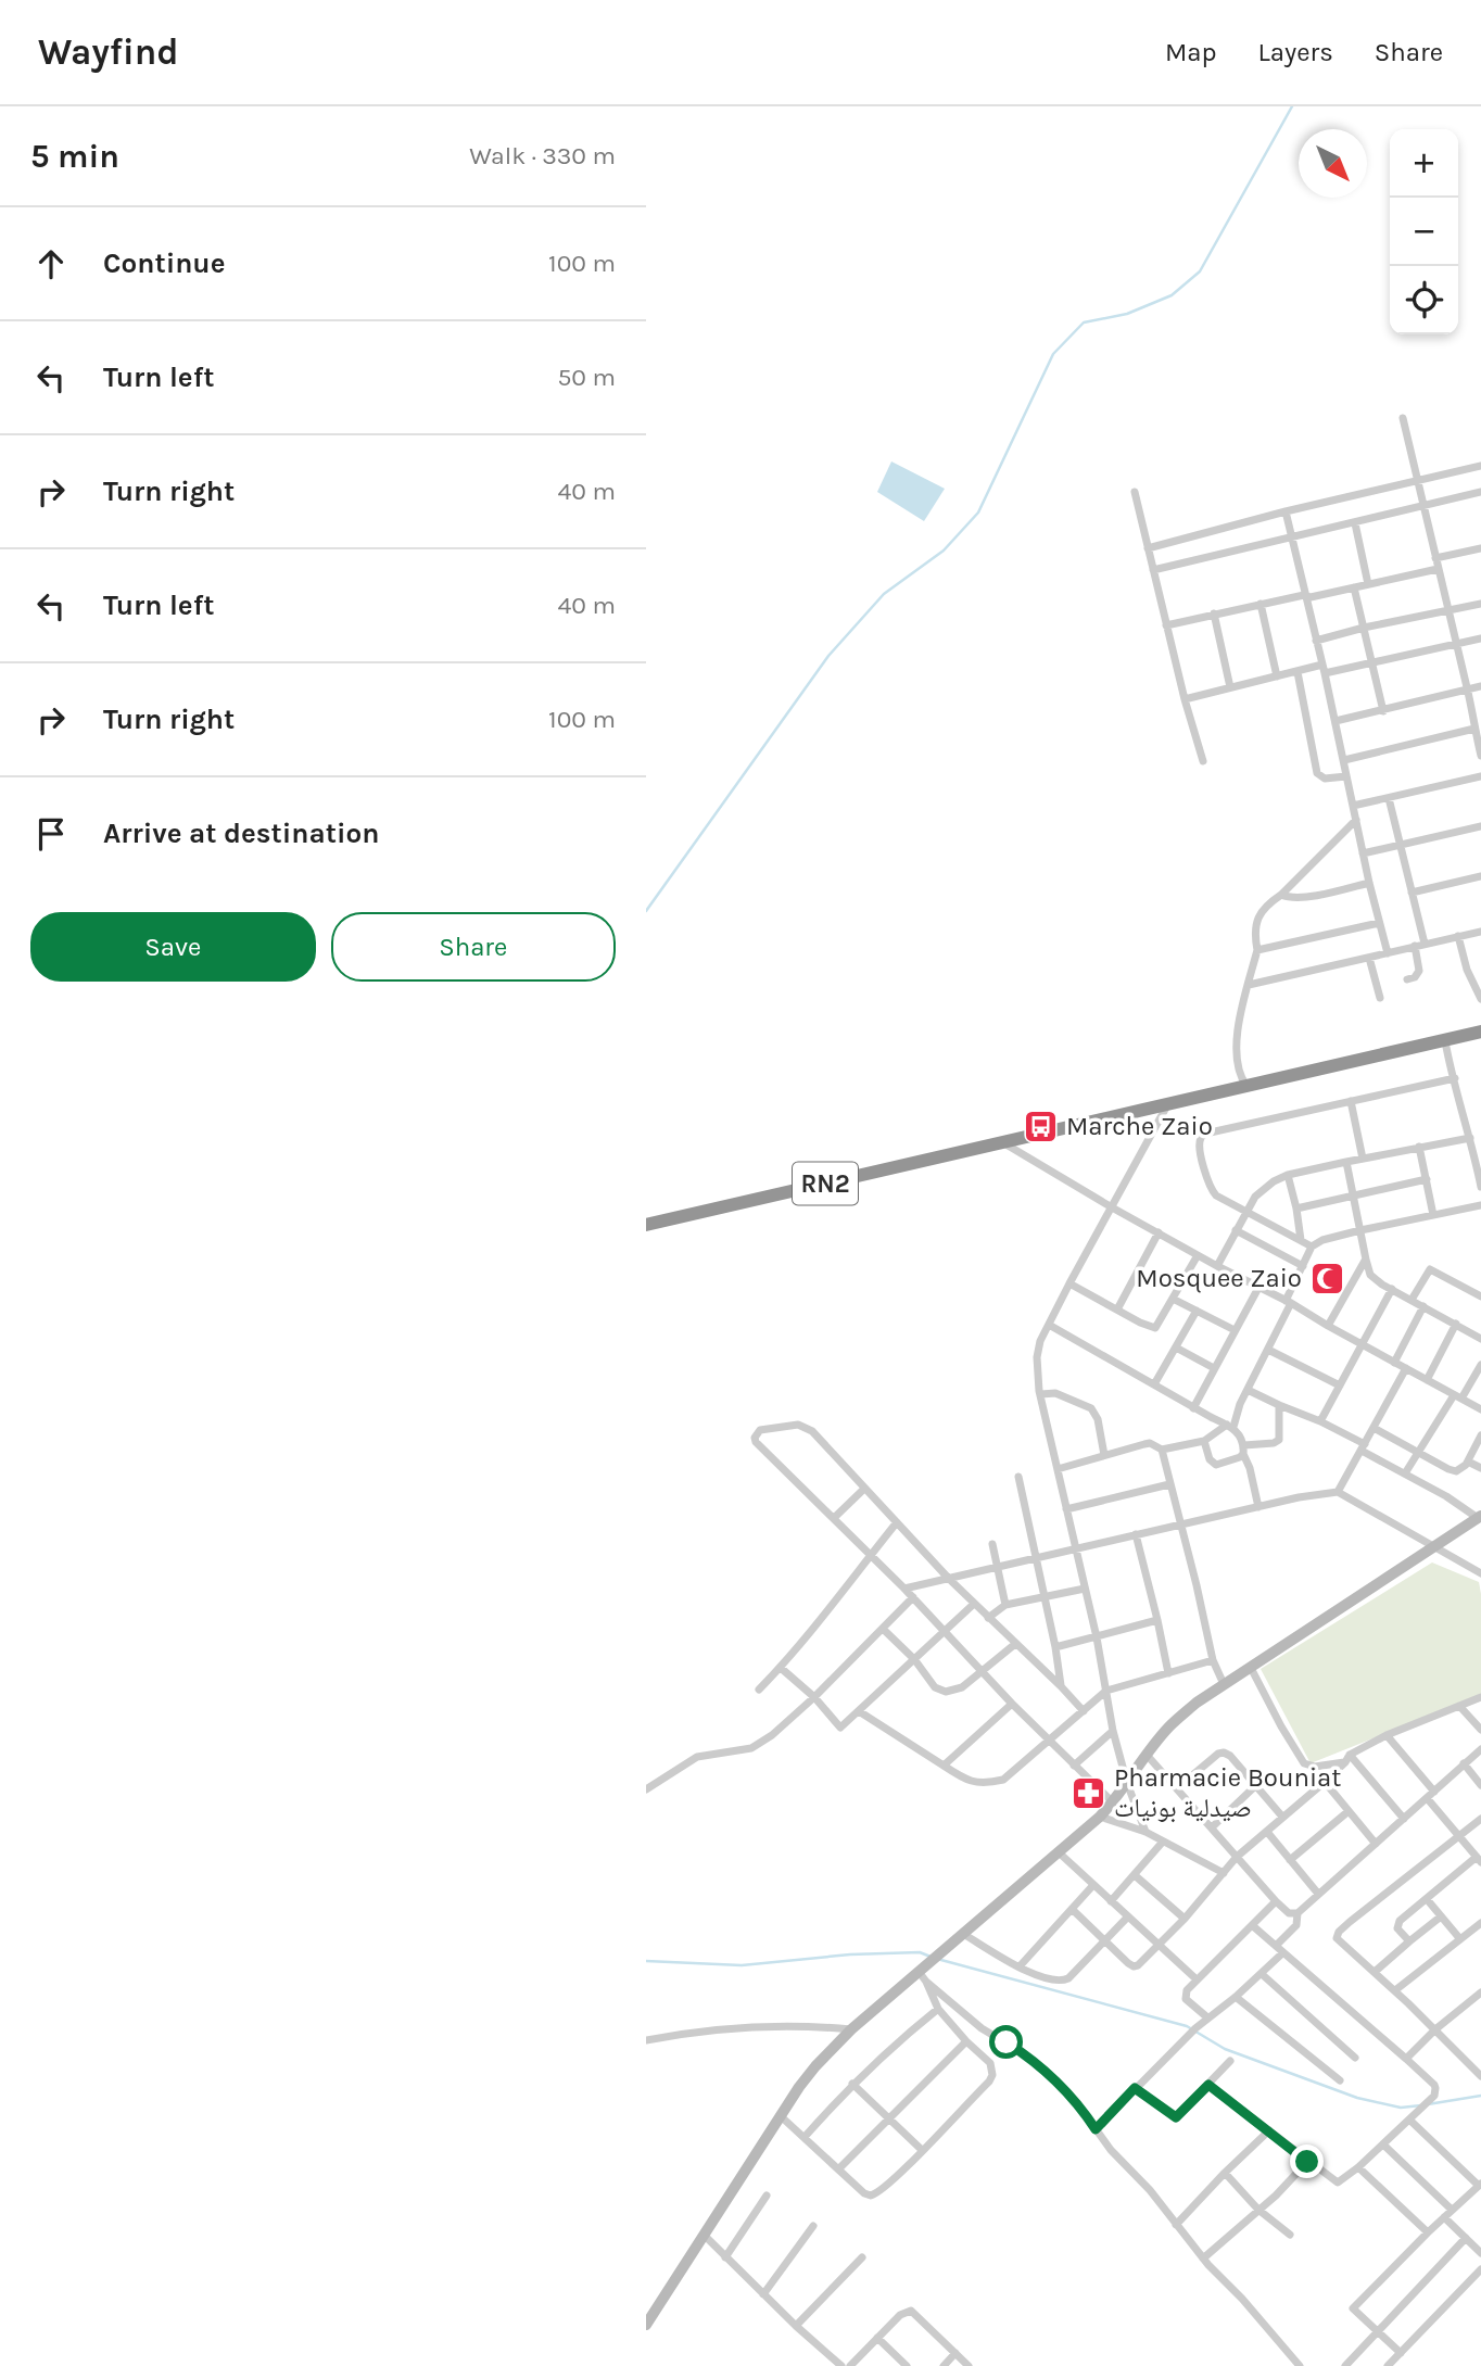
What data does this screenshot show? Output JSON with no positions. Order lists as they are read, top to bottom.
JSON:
{
  "streets": {
    "highway": ["RN2"]
  },
  "places": {
    "bus stop": ["Marche Zaio"],
    "mosque": ["Mosquee Zaio"],
    "pharmacy": ["Pharmacie Bouniat صيدلية بونيات"]
  },
  "north": "bottom right",
  "page": {
    "header": "Wayfind",
    "nav": ["Map", "Layers", "Share"],
    "heading": ["5 min", "Walk · 330 m"],
    "map_buttons": ["+", "−"],
    "list": [
      ["Continue", "100 m"],
      ["Turn left", "50 m"],
      ["Turn right", "40 m"],
      ["Turn left", "40 m"],
      ["Turn right", "100 m"],
      "Arrive at destination"
    ],
    "buttons": ["Save", "Share"]
  }
}
